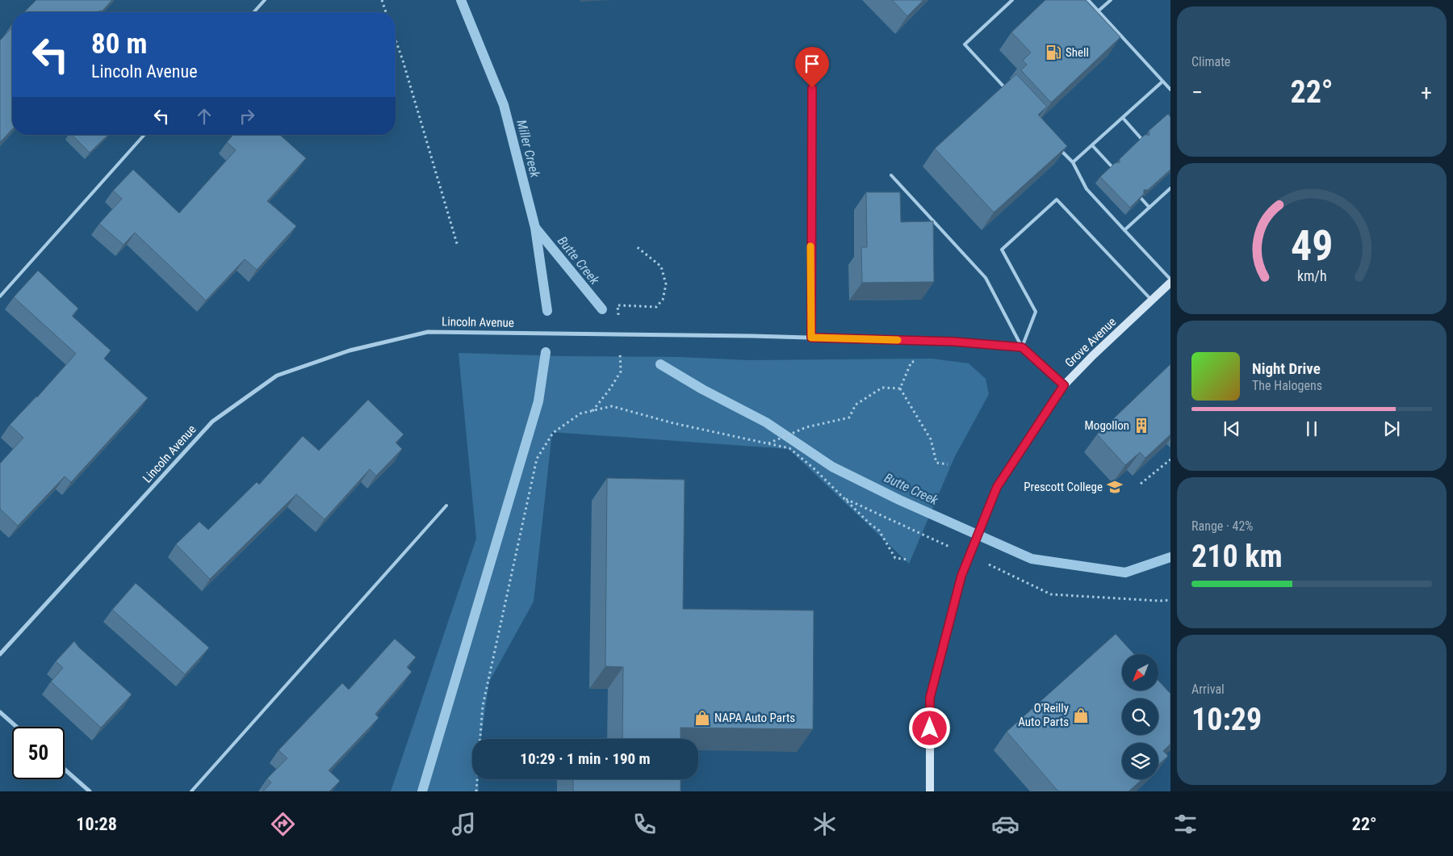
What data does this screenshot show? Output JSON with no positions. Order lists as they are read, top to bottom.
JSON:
{
  "streets": {
    "main road": ["Grove Avenue"],
    "street": ["Lincoln Avenue"]
  },
  "water": ["Miller Creek", "Butte Creek"],
  "places": {
    "fuel station": ["Shell"],
    "building": ["Mogollon"],
    "school or university": ["Prescott College"],
    "shop": ["O'Reilly Auto Parts", "NAPA Auto Parts"]
  },
  "north": "bottom left",
  "page": {
    "tile": [
      "Climate",
      ["Range · 42%", "210 km"],
      ["Arrival", "10:29"]
    ],
    "turn": ["80 m", "Lincoln Avenue"],
    "heat": ["−", "22°", "+"],
    "song": ["Night Drive", "The Halogens"],
    "limit": "50",
    "trip": "10:29 · 1 min · 190 m",
    "tabs": ["10:28", "22°"],
    "gauge": ["49", "km/h"]
  }
}
